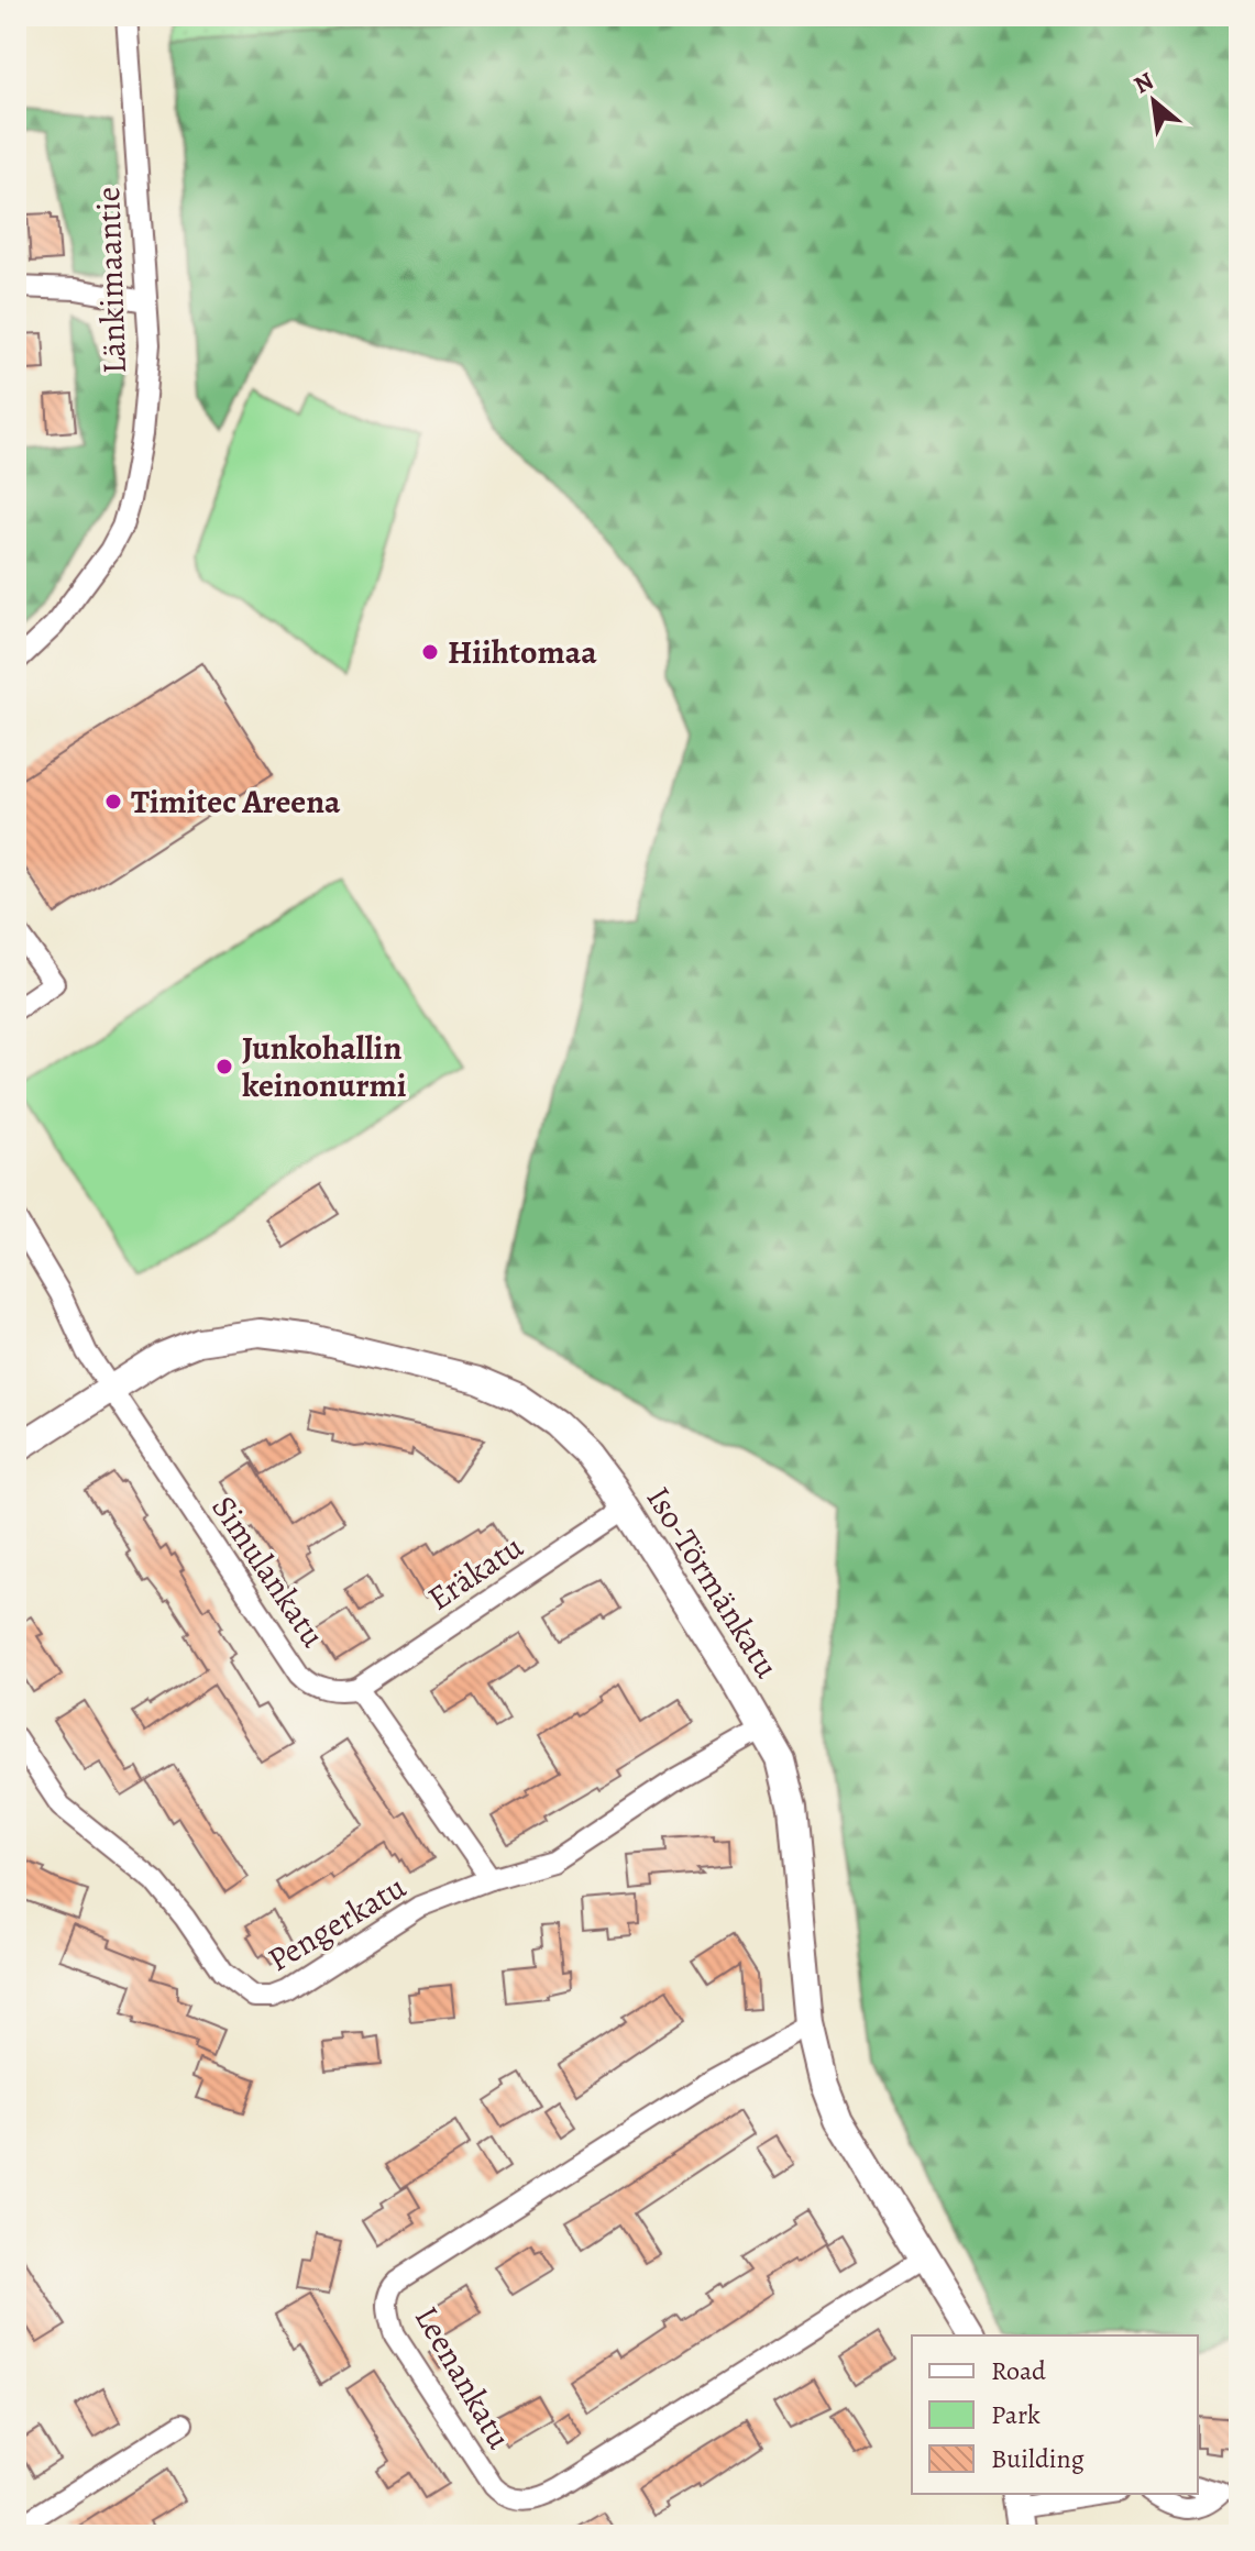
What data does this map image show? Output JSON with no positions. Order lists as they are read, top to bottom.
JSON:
{
  "streets": {
    "street": [
      "Länkimaantie",
      "Simulankatu",
      "Eräkatu",
      "Iso-Törmänkatu",
      "Pengerkatu",
      "Leenankatu"
    ]
  },
  "crossings": [
    ["Simulankatu", "Eräkatu"],
    ["Simulankatu", "Iso-Törmänkatu"],
    ["Eräkatu", "Iso-Törmänkatu"],
    ["Iso-Törmänkatu", "Pengerkatu"],
    ["Iso-Törmänkatu", "Leenankatu"]
  ],
  "places": ["Hiihtomaa", "Timitec Areena", "Junkohallin keinonurmi"],
  "legend": ["Road", "Park", "Building"],
  "north": "top left"
}
